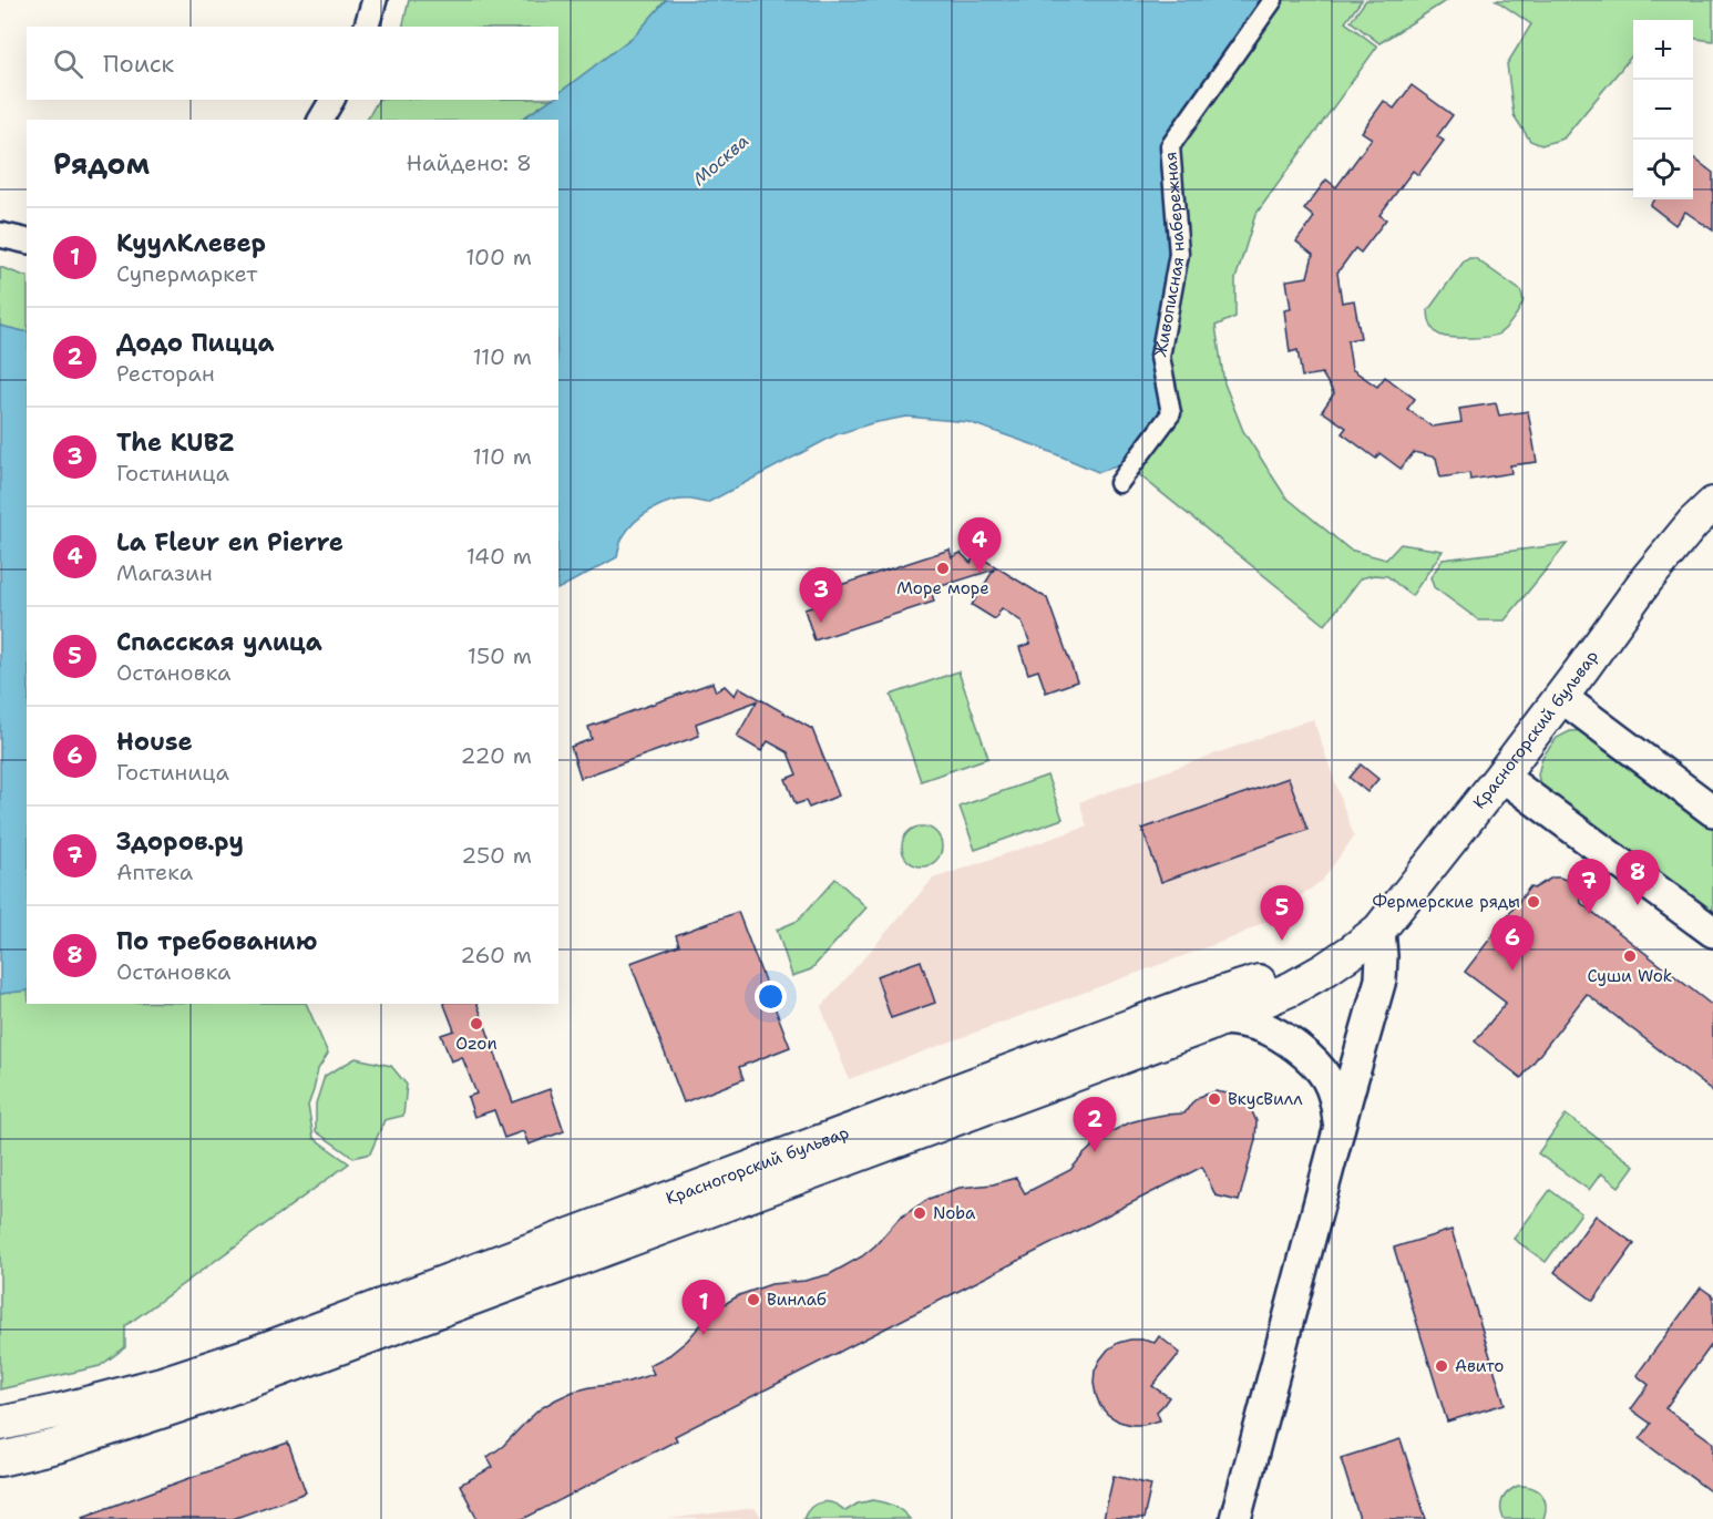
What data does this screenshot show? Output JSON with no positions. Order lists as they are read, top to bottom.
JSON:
{
  "streets": {
    "main road": ["Красногорский бульвар"],
    "street": ["Живописная набережная"]
  },
  "water": ["Москва"],
  "places": [
    "Море море",
    "Фермерские ряды",
    "Суши Wok",
    "Ozon",
    "ВкусВилл",
    "Noba",
    "Винлаб",
    "Авито"
  ],
  "page": {
    "map_buttons": ["+", "−"],
    "search": "Поиск",
    "heading": ["Рядом", "Найдено: 8"],
    "list": [
      {
        "mark": "1",
        "name": "КуулКлевер",
        "note": "Супермаркет",
        "value": "100 m"
      },
      {
        "mark": "2",
        "name": "Додо Пицца",
        "note": "Ресторан",
        "value": "110 m"
      },
      {
        "mark": "3",
        "name": "The KUBZ",
        "note": "Гостиница",
        "value": "110 m"
      },
      {
        "mark": "4",
        "name": "La Fleur en Pierre",
        "note": "Магазин",
        "value": "140 m"
      },
      {
        "mark": "5",
        "name": "Спасская улица",
        "note": "Остановка",
        "value": "150 m"
      },
      {
        "mark": "6",
        "name": "House",
        "note": "Гостиница",
        "value": "220 m"
      },
      {
        "mark": "7",
        "name": "Здоров.ру",
        "note": "Аптека",
        "value": "250 m"
      },
      {
        "mark": "8",
        "name": "По требованию",
        "note": "Остановка",
        "value": "260 m"
      }
    ],
    "pins": [
      "4",
      "3",
      "8",
      "7",
      "5",
      "6",
      "2",
      "1"
    ]
  }
}
